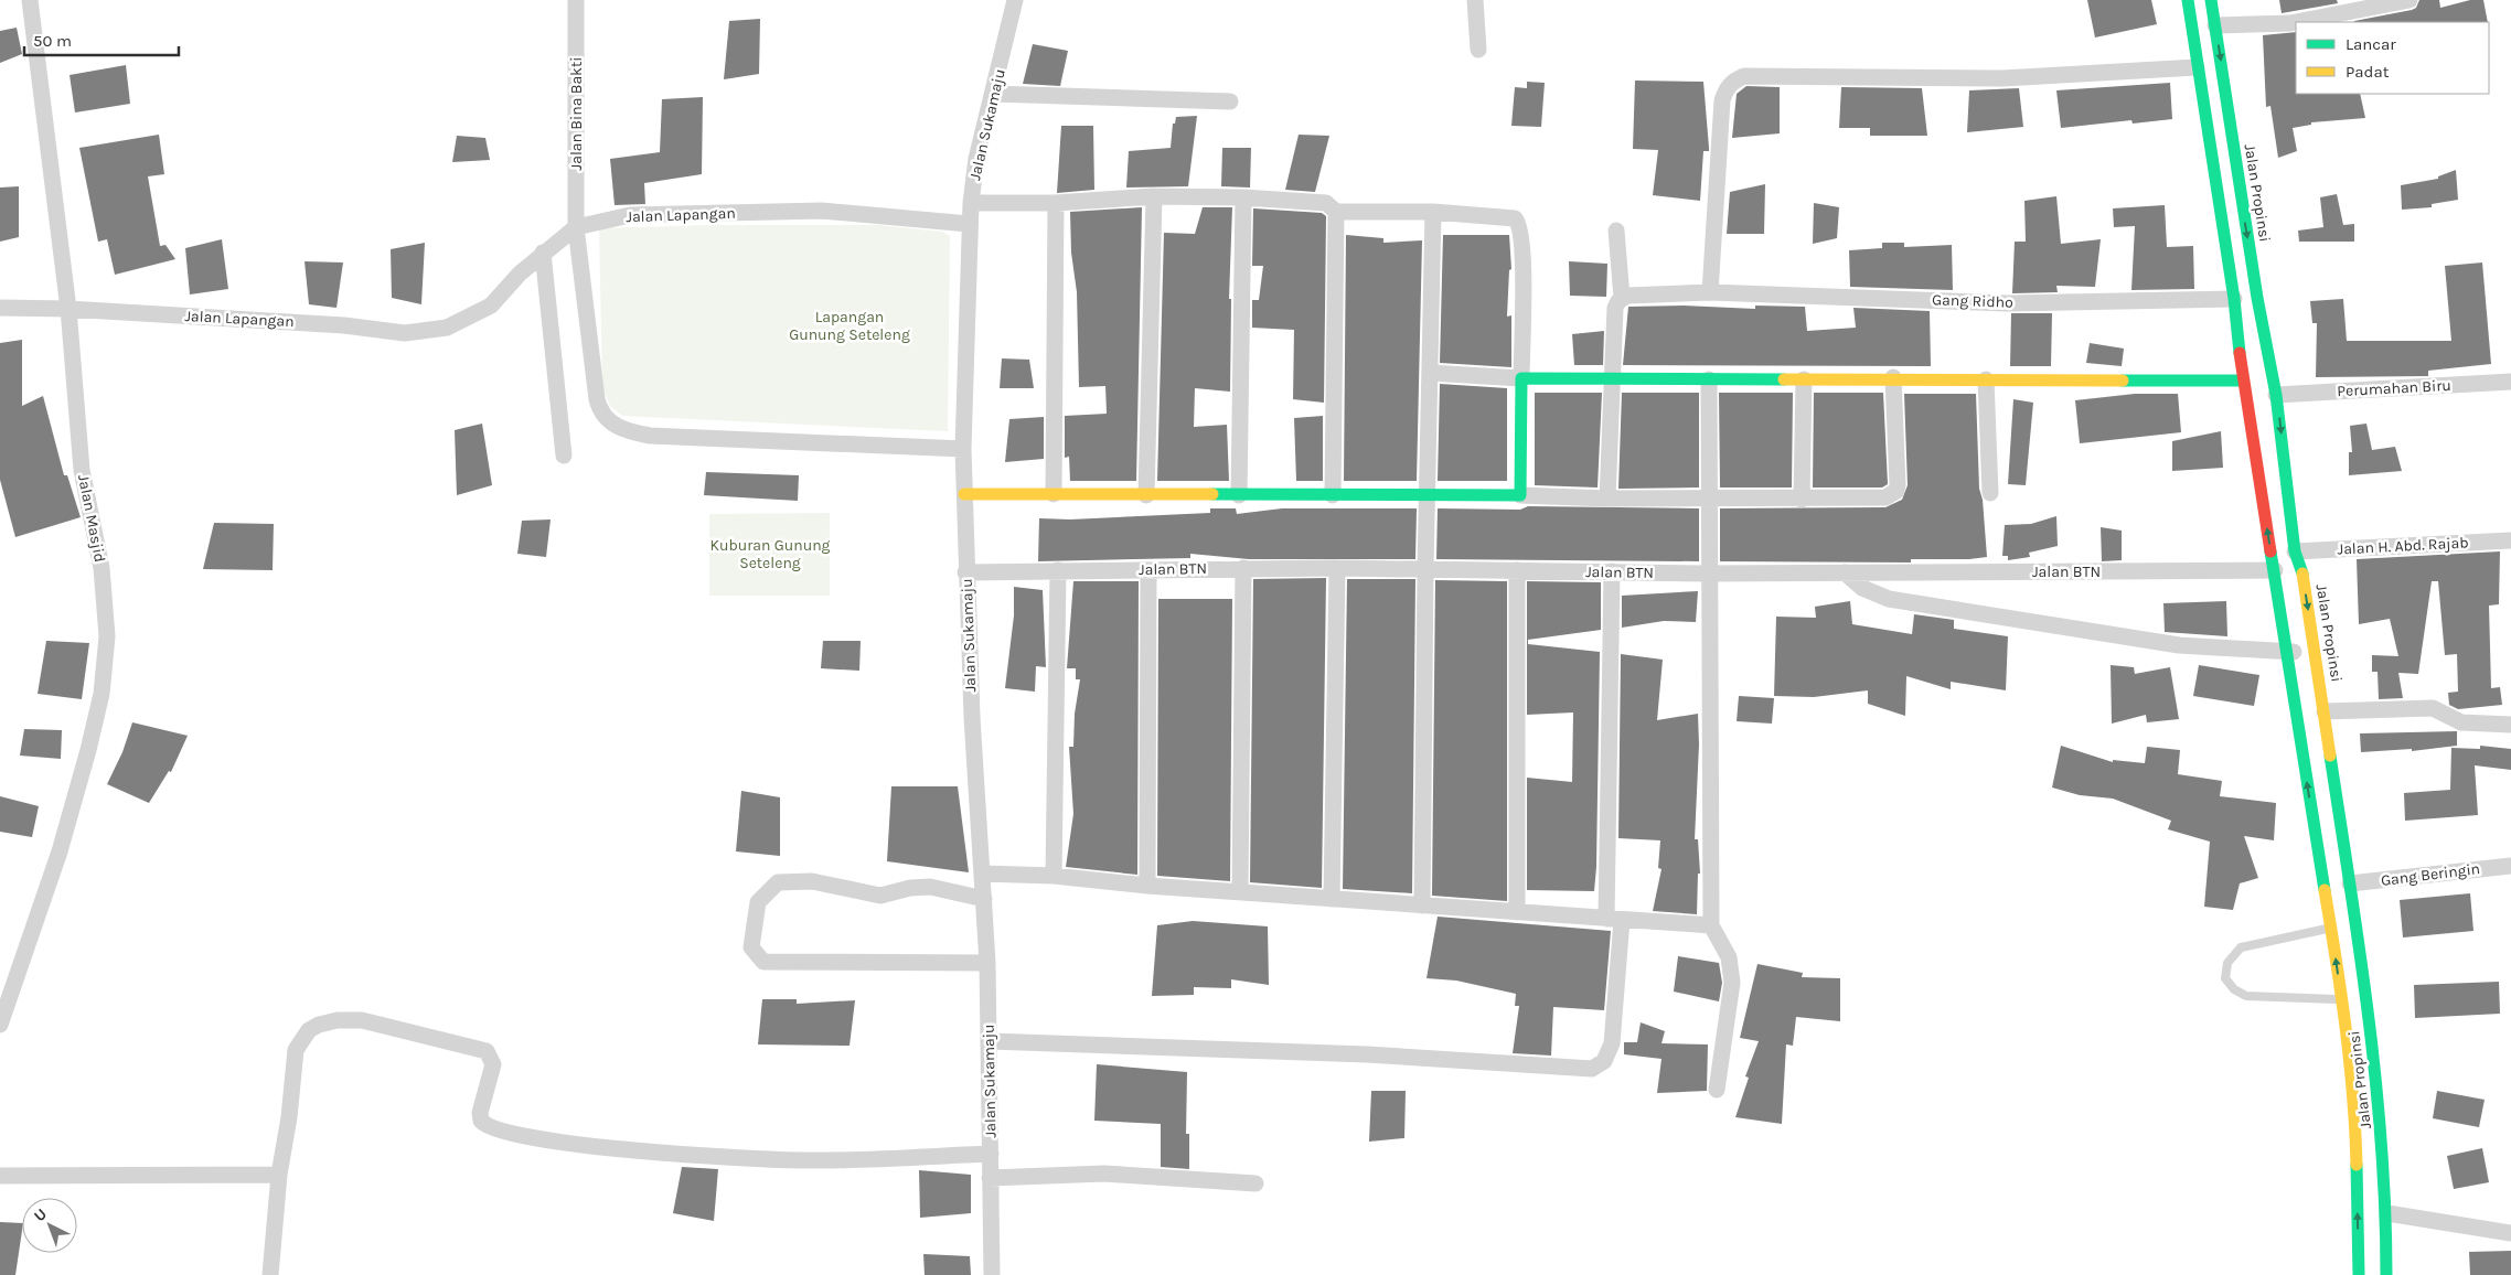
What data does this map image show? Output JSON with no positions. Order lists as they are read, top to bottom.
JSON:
{
  "streets": {
    "main road": ["Jalan Propinsi"],
    "street": [
      "Jalan Bina Bakti",
      "Jalan Sukamaju",
      "Jalan Lapangan",
      "Gang Ridho",
      "Perumahan Biru",
      "Jalan Masjid",
      "Jalan H. Abd. Rajab",
      "Jalan BTN",
      "Gang Beringin"
    ]
  },
  "crossings": [
    ["Jalan Bina Bakti", "Jalan Sukamaju"],
    ["Jalan Bina Bakti", "Jalan Lapangan"],
    ["Jalan Sukamaju", "Jalan Lapangan"],
    ["Jalan Sukamaju", "Jalan BTN"],
    ["Jalan Propinsi", "Perumahan Biru"],
    ["Jalan Propinsi", "Jalan H. Abd. Rajab"],
    ["Jalan Propinsi", "Gang Beringin"],
    ["Jalan Lapangan", "Jalan Masjid"]
  ],
  "parks": ["Lapangan Gunung Seteleng", "Kuburan Gunung Seteleng"],
  "legend": ["Lancar", "Padat"],
  "scale_bar": "50 m",
  "north": "top left"
}
